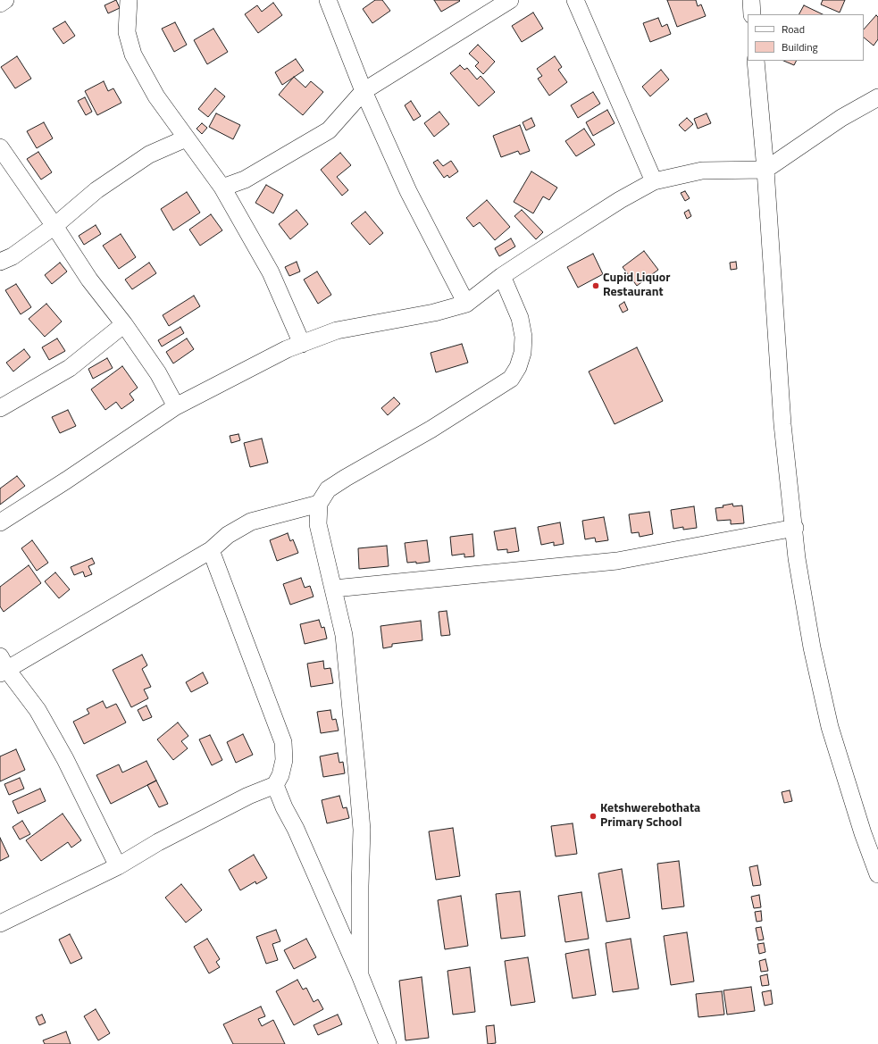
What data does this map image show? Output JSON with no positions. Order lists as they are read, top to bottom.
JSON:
{
  "places": ["Cupid Liquor Restaurant", "Ketshwerebothata Primary School"],
  "legend": ["Road", "Building"]
}
